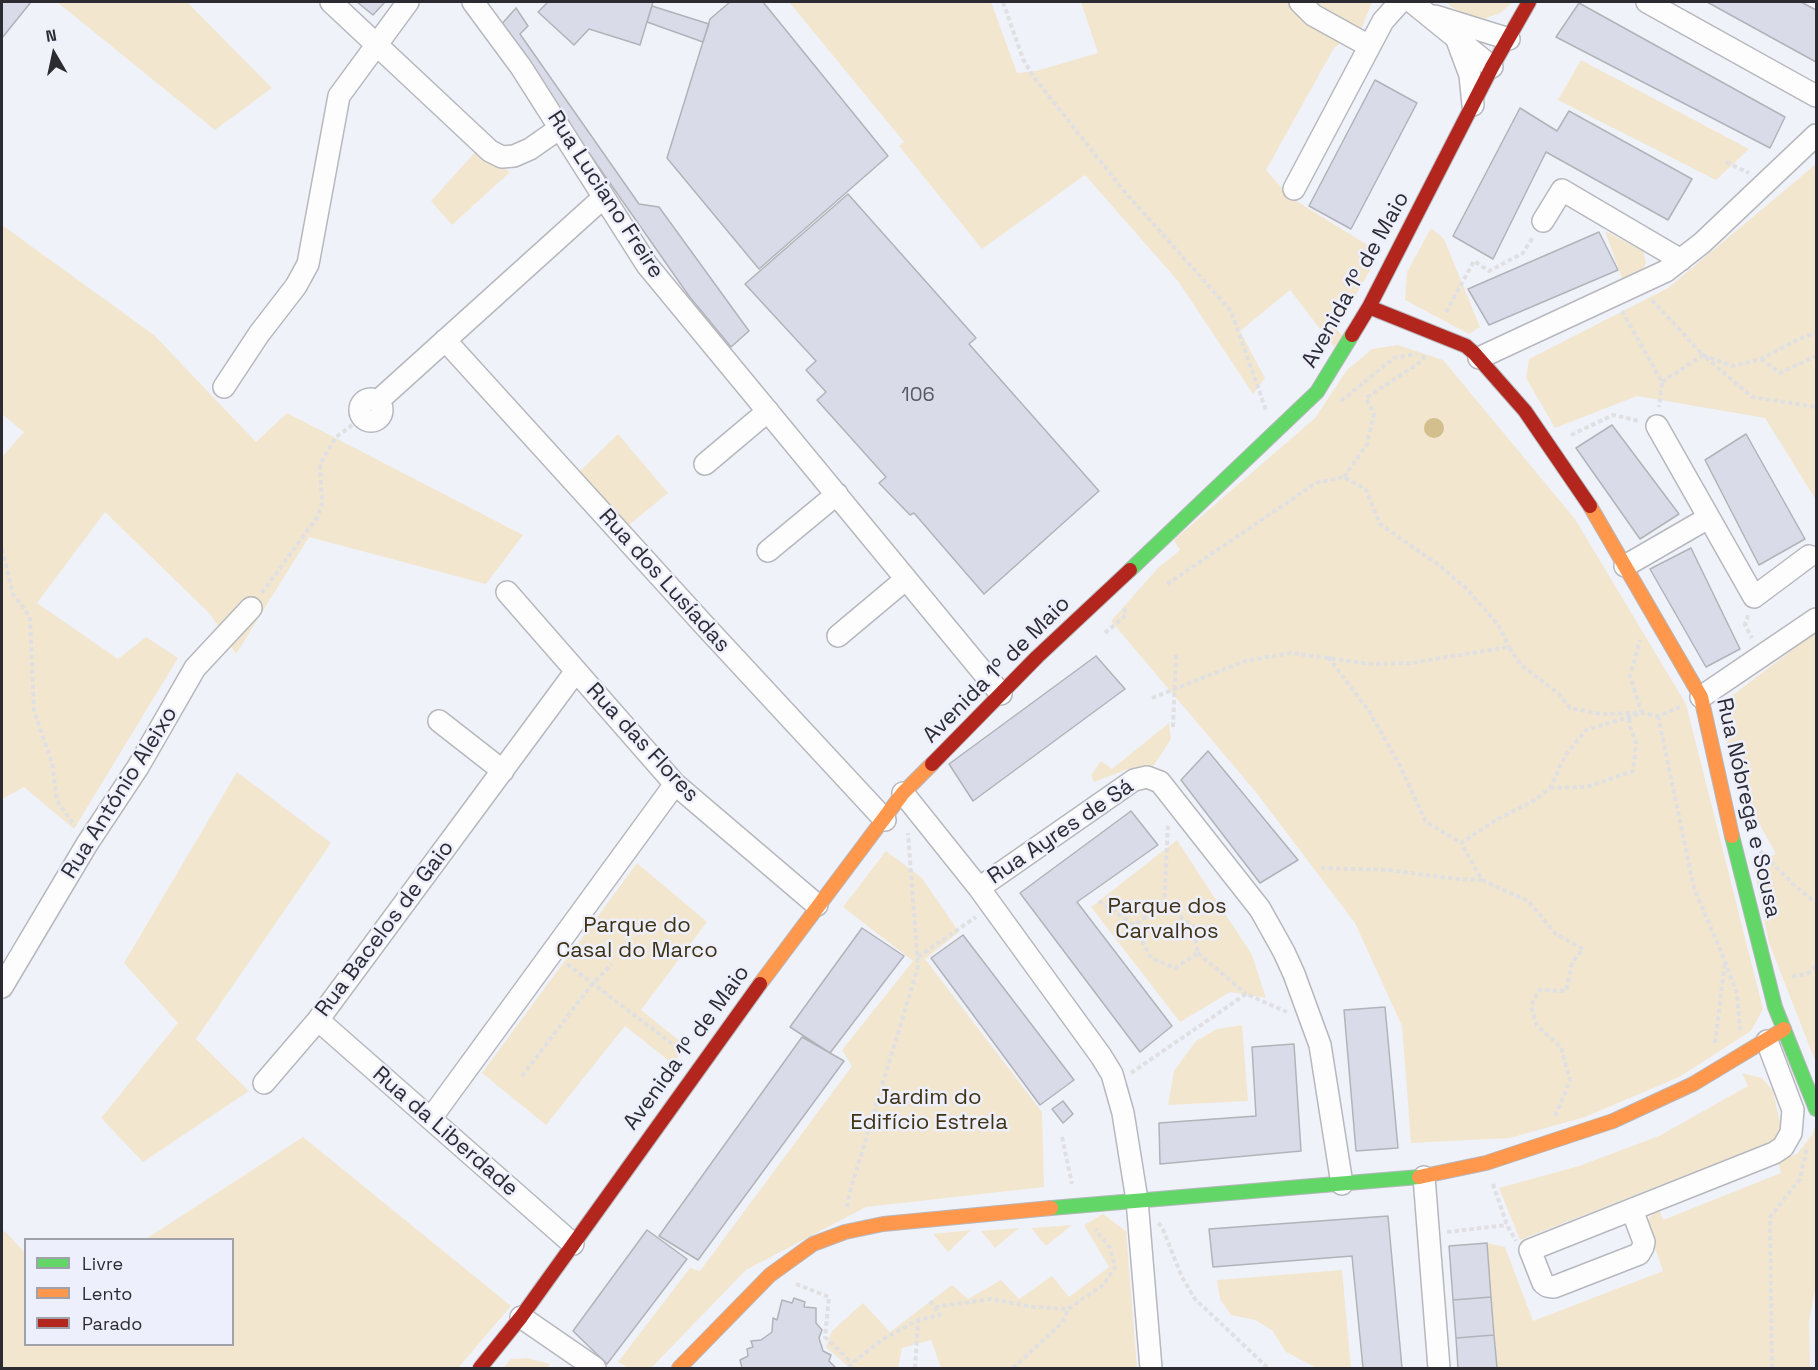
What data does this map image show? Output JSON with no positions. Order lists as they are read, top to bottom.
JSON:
{
  "streets": {
    "street": [
      "Rua Luciano Freire",
      "Avenida 1º de Maio",
      "Rua dos Lusíadas",
      "Rua das Flores",
      "Rua António Aleixo",
      "Rua Nóbrega e Sousa",
      "Rua Ayres de Sá",
      "Rua Bacelos de Gaio",
      "Rua da Liberdade"
    ]
  },
  "crossings": [
    ["Rua Luciano Freire", "Avenida 1º de Maio"],
    ["Avenida 1º de Maio", "Rua dos Lusíadas"],
    ["Avenida 1º de Maio", "Rua das Flores"],
    ["Avenida 1º de Maio", "Rua Nóbrega e Sousa"],
    ["Avenida 1º de Maio", "Rua da Liberdade"],
    ["Rua das Flores", "Rua Bacelos de Gaio"],
    ["Rua Bacelos de Gaio", "Rua da Liberdade"]
  ],
  "parks": ["Parque dos Carvalhos", "Parque do Casal do Marco", "Jardim do Edifício Estrela"],
  "house_numbers": ["106"],
  "legend": ["Livre", "Lento", "Parado"],
  "north": "top"
}
